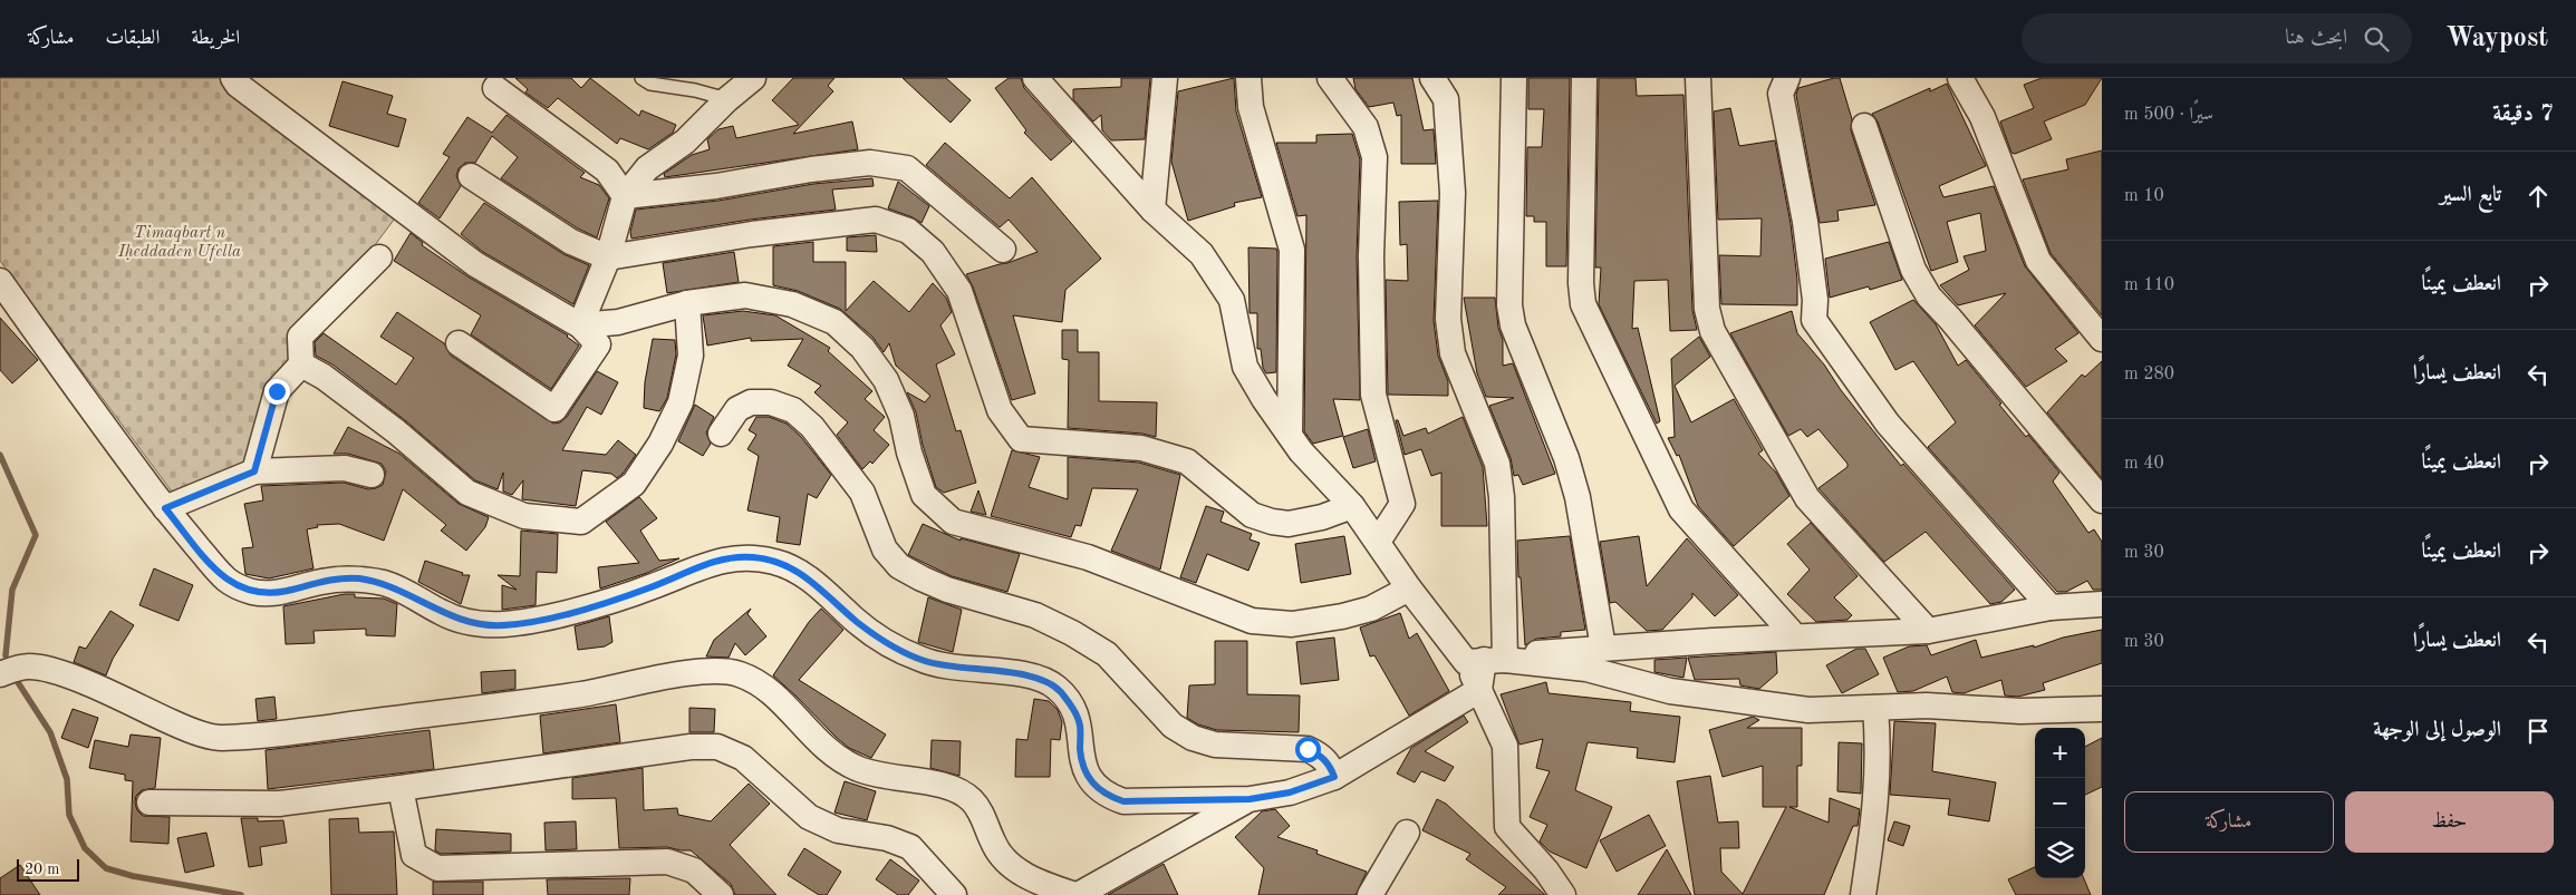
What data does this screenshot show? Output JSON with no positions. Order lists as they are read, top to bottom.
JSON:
{
  "parks": ["Timaqbart n Iḥeddaden Ufella"],
  "scale_bar": "20 m",
  "page": {
    "header": "Waypost",
    "search": "ابحث هنا",
    "nav": ["الخريطة", "الطبقات", "مشاركة"],
    "heading": ["7 دقيقة", "سيرًا · 500 m"],
    "list": [
      ["تابع السير", "10 m"],
      ["انعطف يمينًا", "110 m"],
      ["انعطف يسارًا", "280 m"],
      ["انعطف يمينًا", "40 m"],
      ["انعطف يمينًا", "30 m"],
      ["انعطف يسارًا", "30 m"],
      "الوصول إلى الوجهة"
    ],
    "map_buttons": ["+", "−"],
    "buttons": ["حفظ", "مشاركة"],
    "scale": "20 m"
  }
}
